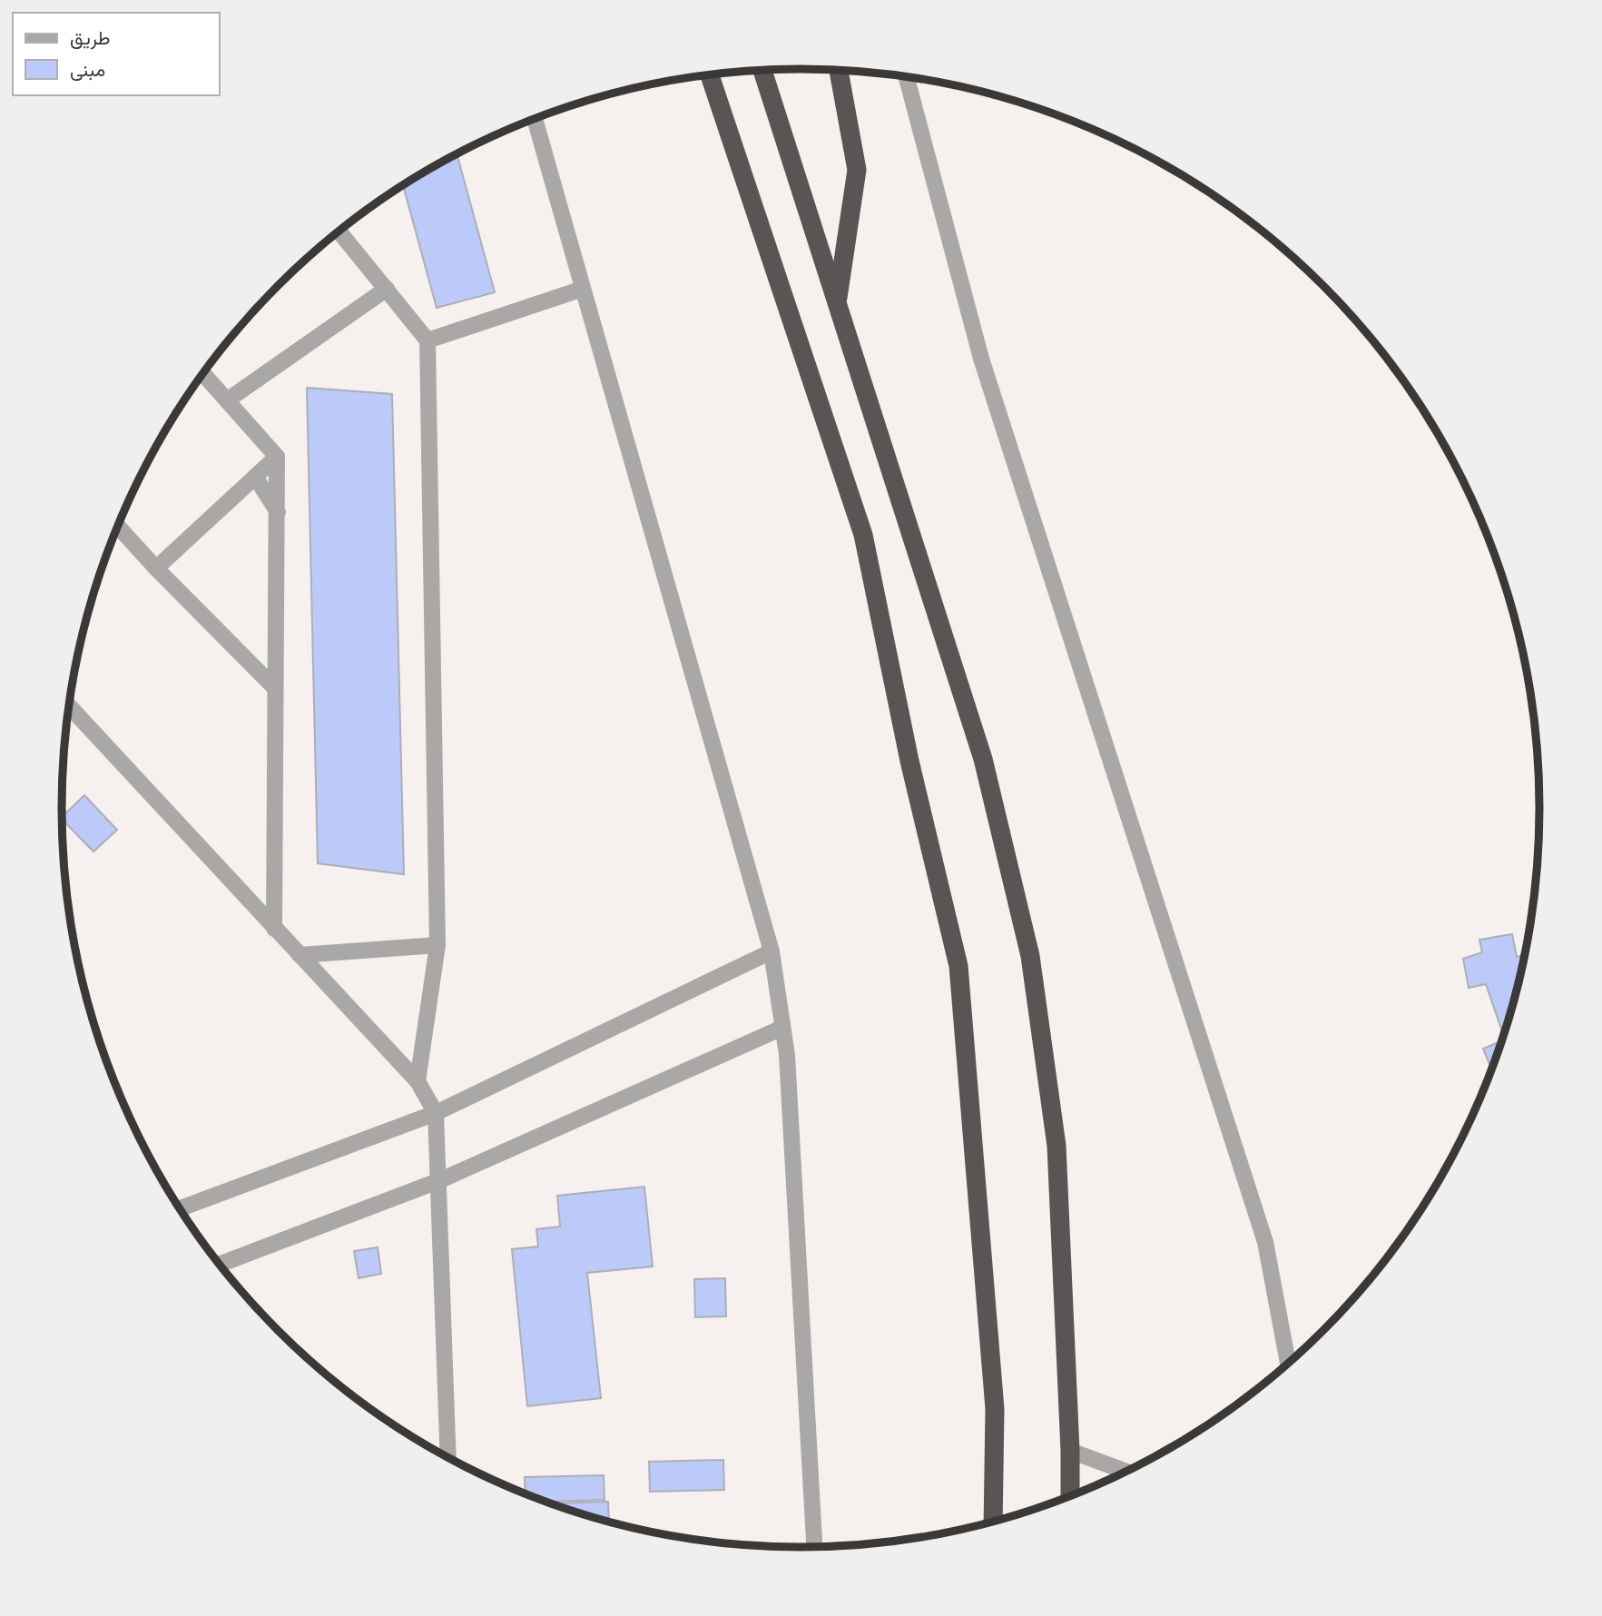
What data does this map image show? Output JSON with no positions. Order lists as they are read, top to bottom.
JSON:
{
  "legend": ["طريق", "مبنى"]
}
